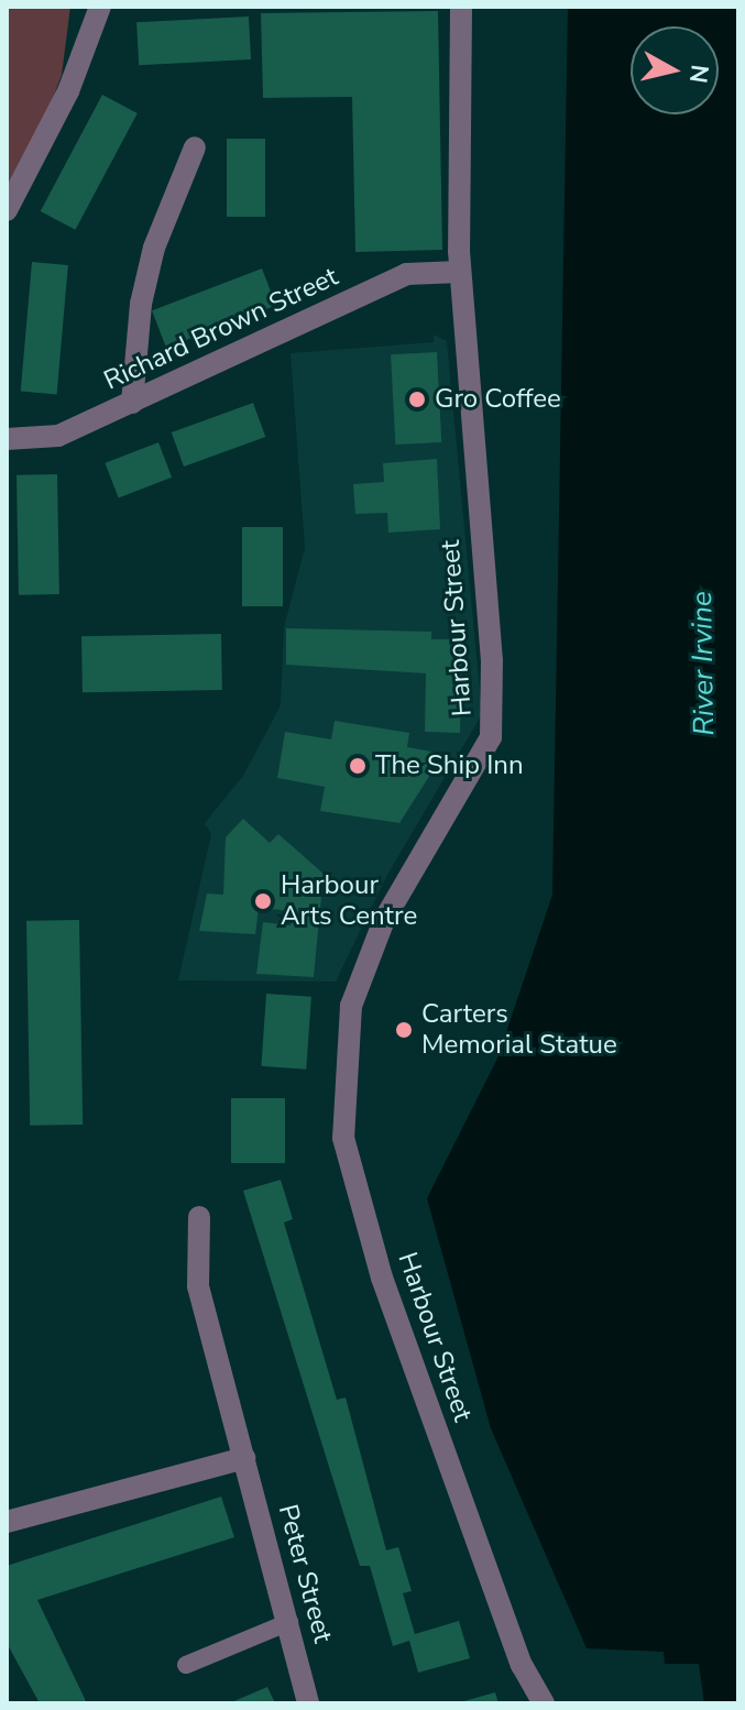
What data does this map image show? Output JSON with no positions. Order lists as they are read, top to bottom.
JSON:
{
  "streets": {
    "street": ["Richard Brown Street", "Harbour Street", "Peter Street"]
  },
  "crossings": [
    ["Richard Brown Street", "Harbour Street"]
  ],
  "water": ["River Irvine"],
  "places": [
    "Gro Coffee",
    "The Ship Inn",
    "Harbour Arts Centre",
    "Carters Memorial Statue"
  ],
  "north": "right"
}
